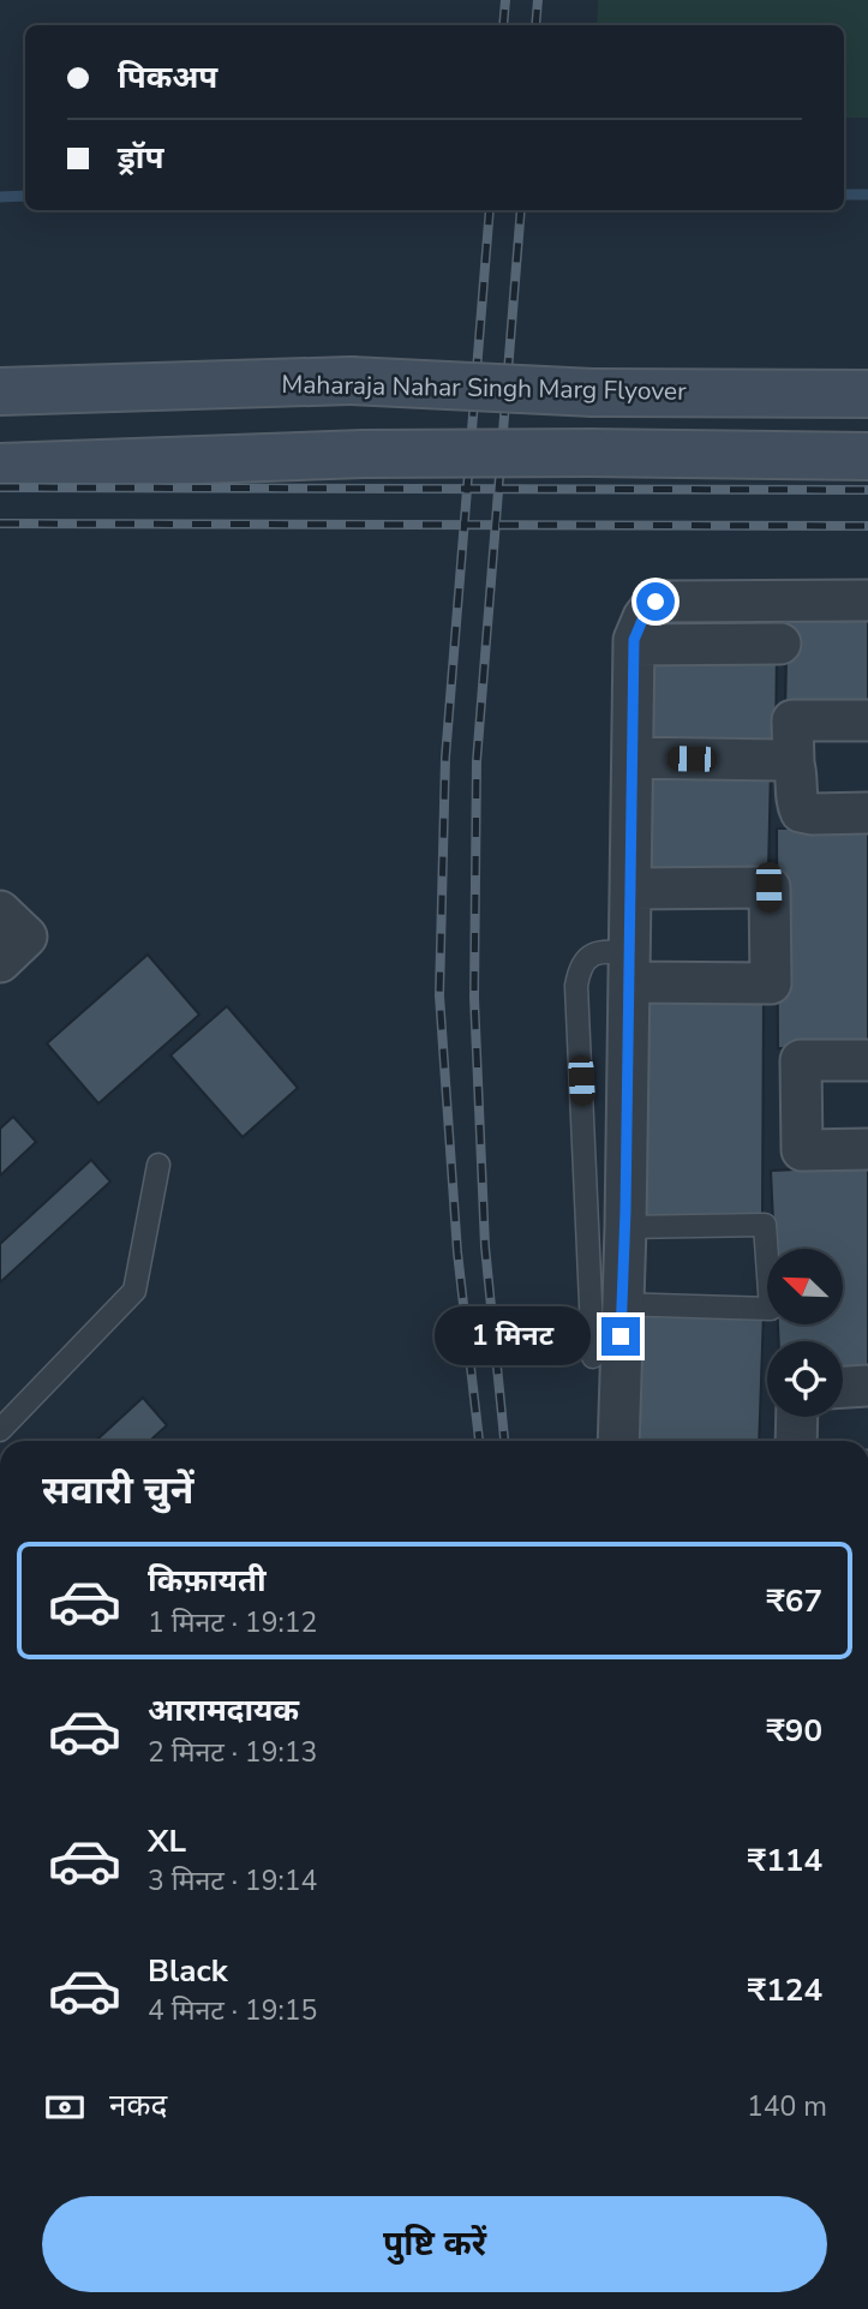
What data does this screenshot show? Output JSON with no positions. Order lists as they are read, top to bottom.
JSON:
{
  "streets": {
    "main road": ["Maharaja Nahar Singh Marg Flyover"]
  },
  "north": "top left",
  "page": {
    "banner": ["पिकअप", "ड्रॉप"],
    "bubble": "1 मिनट",
    "heading": "सवारी चुनें",
    "list": [
      {
        "name": "किफ़ायती",
        "note": "1 मिनट · 19:12",
        "value": "₹67"
      },
      {
        "name": "आरामदायक",
        "note": "2 मिनट · 19:13",
        "value": "₹90"
      },
      {
        "name": "XL",
        "note": "3 मिनट · 19:14",
        "value": "₹114"
      },
      {
        "name": "Black",
        "note": "4 मिनट · 19:15",
        "value": "₹124"
      }
    ],
    "pay": ["नकद", "140 m"],
    "buttons": "पुष्टि करें"
  }
}
